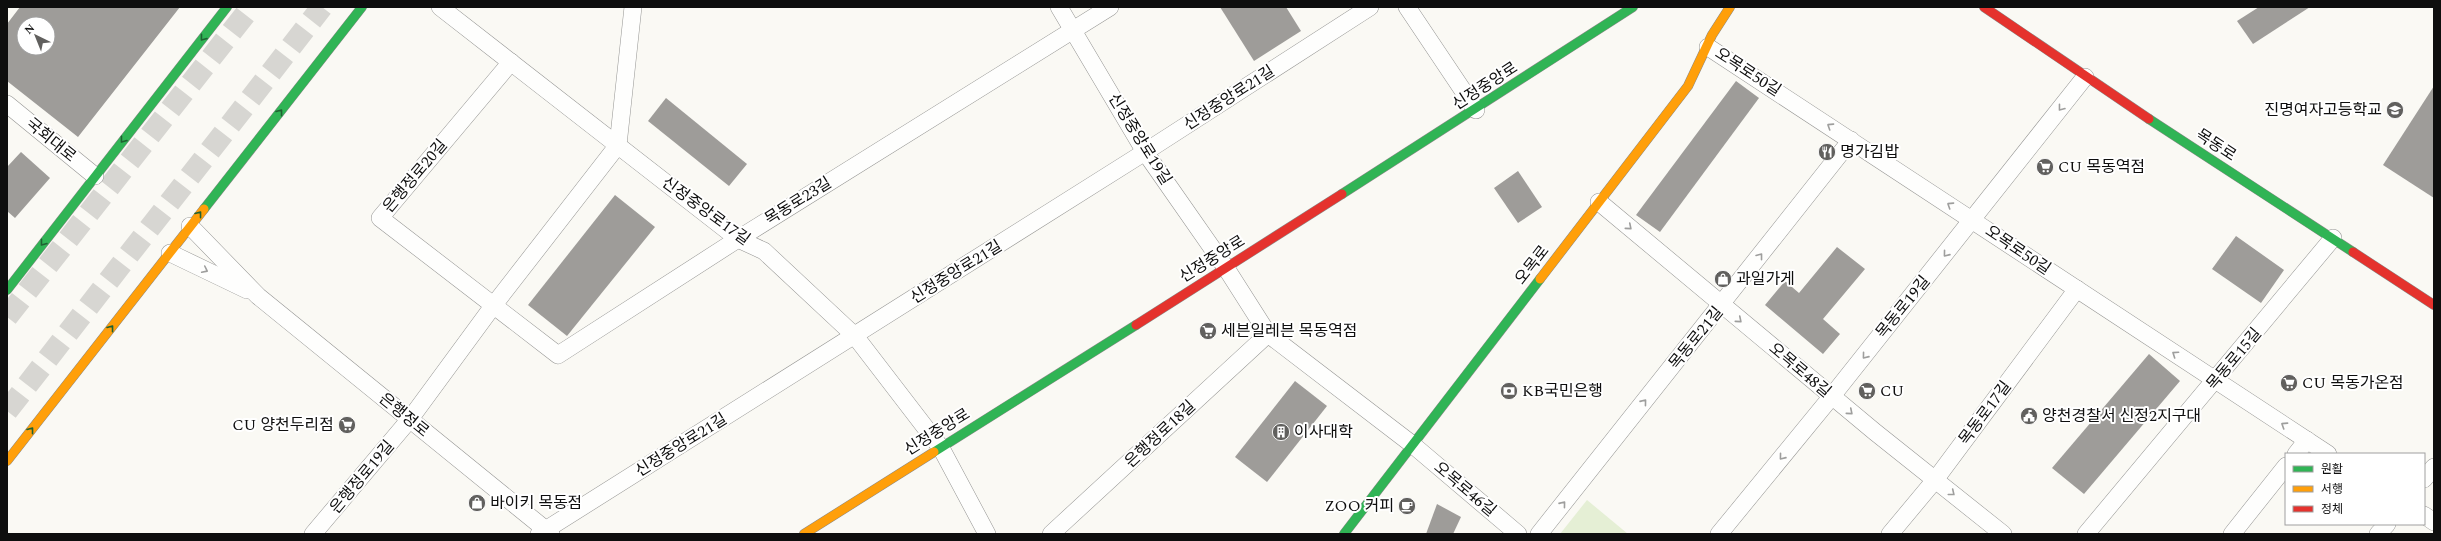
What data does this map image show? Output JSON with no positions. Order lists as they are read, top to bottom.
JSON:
{
  "streets": {
    "main road": ["신정중앙로", "목동로", "오목로"],
    "street": [
      "오목로50길",
      "신정중앙로21길",
      "신정중앙로19길",
      "국회대로",
      "은행정로20길",
      "목동로23길",
      "신정중앙로17길",
      "목동로19길",
      "목동로21길",
      "목동로15길",
      "오목로48길",
      "목동로17길",
      "은행정로",
      "은행정로18길",
      "은행정로19길",
      "오목로46길"
    ]
  },
  "crossings": [
    ["오목로50길", "오목로"],
    ["오목로50길", "목동로19길"],
    ["오목로50길", "목동로21길"],
    ["오목로50길", "목동로15길"],
    ["오목로50길", "목동로17길"],
    ["신정중앙로", "신정중앙로19길"],
    ["신정중앙로", "신정중앙로17길"],
    ["신정중앙로21길", "신정중앙로19길"],
    ["신정중앙로21길", "신정중앙로17길"],
    ["신정중앙로21길", "은행정로"],
    ["신정중앙로19길", "목동로23길"],
    ["신정중앙로19길", "은행정로18길"],
    ["신정중앙로19길", "오목로46길"],
    ["목동로", "목동로19길"],
    ["목동로", "목동로15길"],
    ["은행정로20길", "목동로23길"],
    ["은행정로20길", "신정중앙로17길"],
    ["목동로23길", "신정중앙로17길"],
    ["오목로", "오목로48길"],
    ["오목로", "오목로46길"],
    ["목동로19길", "오목로48길"],
    ["목동로21길", "오목로48길"],
    ["오목로48길", "목동로17길"],
    ["은행정로", "은행정로19길"],
    ["은행정로18길", "오목로46길"]
  ],
  "one_way": [
    "오목로50길",
    "목동로19길",
    "목동로21길",
    "오목로48길"
  ],
  "places": {
    "school or university": ["진명여자고등학교"],
    "restaurant": ["명가김밥"],
    "supermarket": [
      "CU 목동역점",
      "세븐일레븐 목동역점",
      "CU 목동가온점",
      "CU",
      "CU 양천두리점"
    ],
    "shop": ["과일가게", "바이키 목동점"],
    "bank": ["KB국민은행"],
    "public building": ["양천경찰서 신정2지구대"],
    "building": ["이사대학"],
    "cafe": ["ZOO 커피"]
  },
  "legend": ["원활", "서행", "정체"],
  "north": "top left"
}
